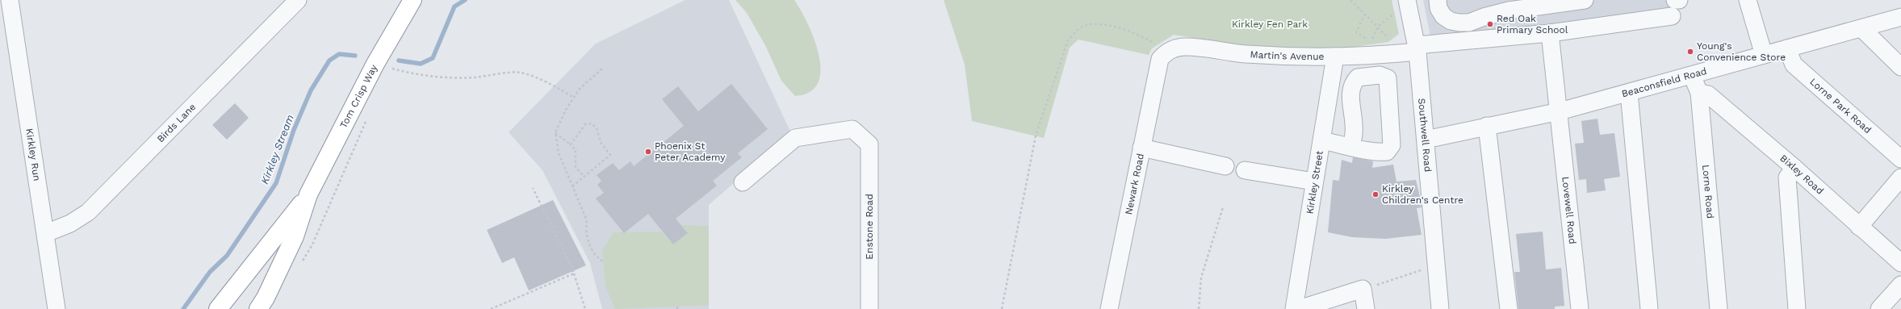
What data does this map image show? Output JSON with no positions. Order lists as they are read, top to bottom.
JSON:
{
  "streets": {
    "highway": ["Tom Crisp Way"],
    "street": [
      "Martin's Avenue",
      "Beaconsfield Road",
      "Lorne Park Road",
      "Birds Lane",
      "Southwell Road",
      "Kirkley Run",
      "Bixley Road",
      "Kirkley Street",
      "Newark Road",
      "Lorne Road",
      "Lovewell Road",
      "Enstone Road"
    ]
  },
  "crossings": [
    ["Martin's Avenue", "Southwell Road"],
    ["Martin's Avenue", "Kirkley Street"],
    ["Martin's Avenue", "Newark Road"],
    ["Martin's Avenue", "Lovewell Road"],
    ["Beaconsfield Road", "Lorne Park Road"],
    ["Beaconsfield Road", "Southwell Road"],
    ["Beaconsfield Road", "Lorne Road"],
    ["Beaconsfield Road", "Lovewell Road"],
    ["Birds Lane", "Kirkley Run"],
    ["Bixley Road", "Lorne Road"]
  ],
  "water": ["Kirkley Stream"],
  "parks": ["Kirkley Fen Park"],
  "places": [
    "Red Oak Primary School",
    "Young's Convenience Store",
    "Phoenix St Peter Academy",
    "Kirkley Children's Centre"
  ]
}
